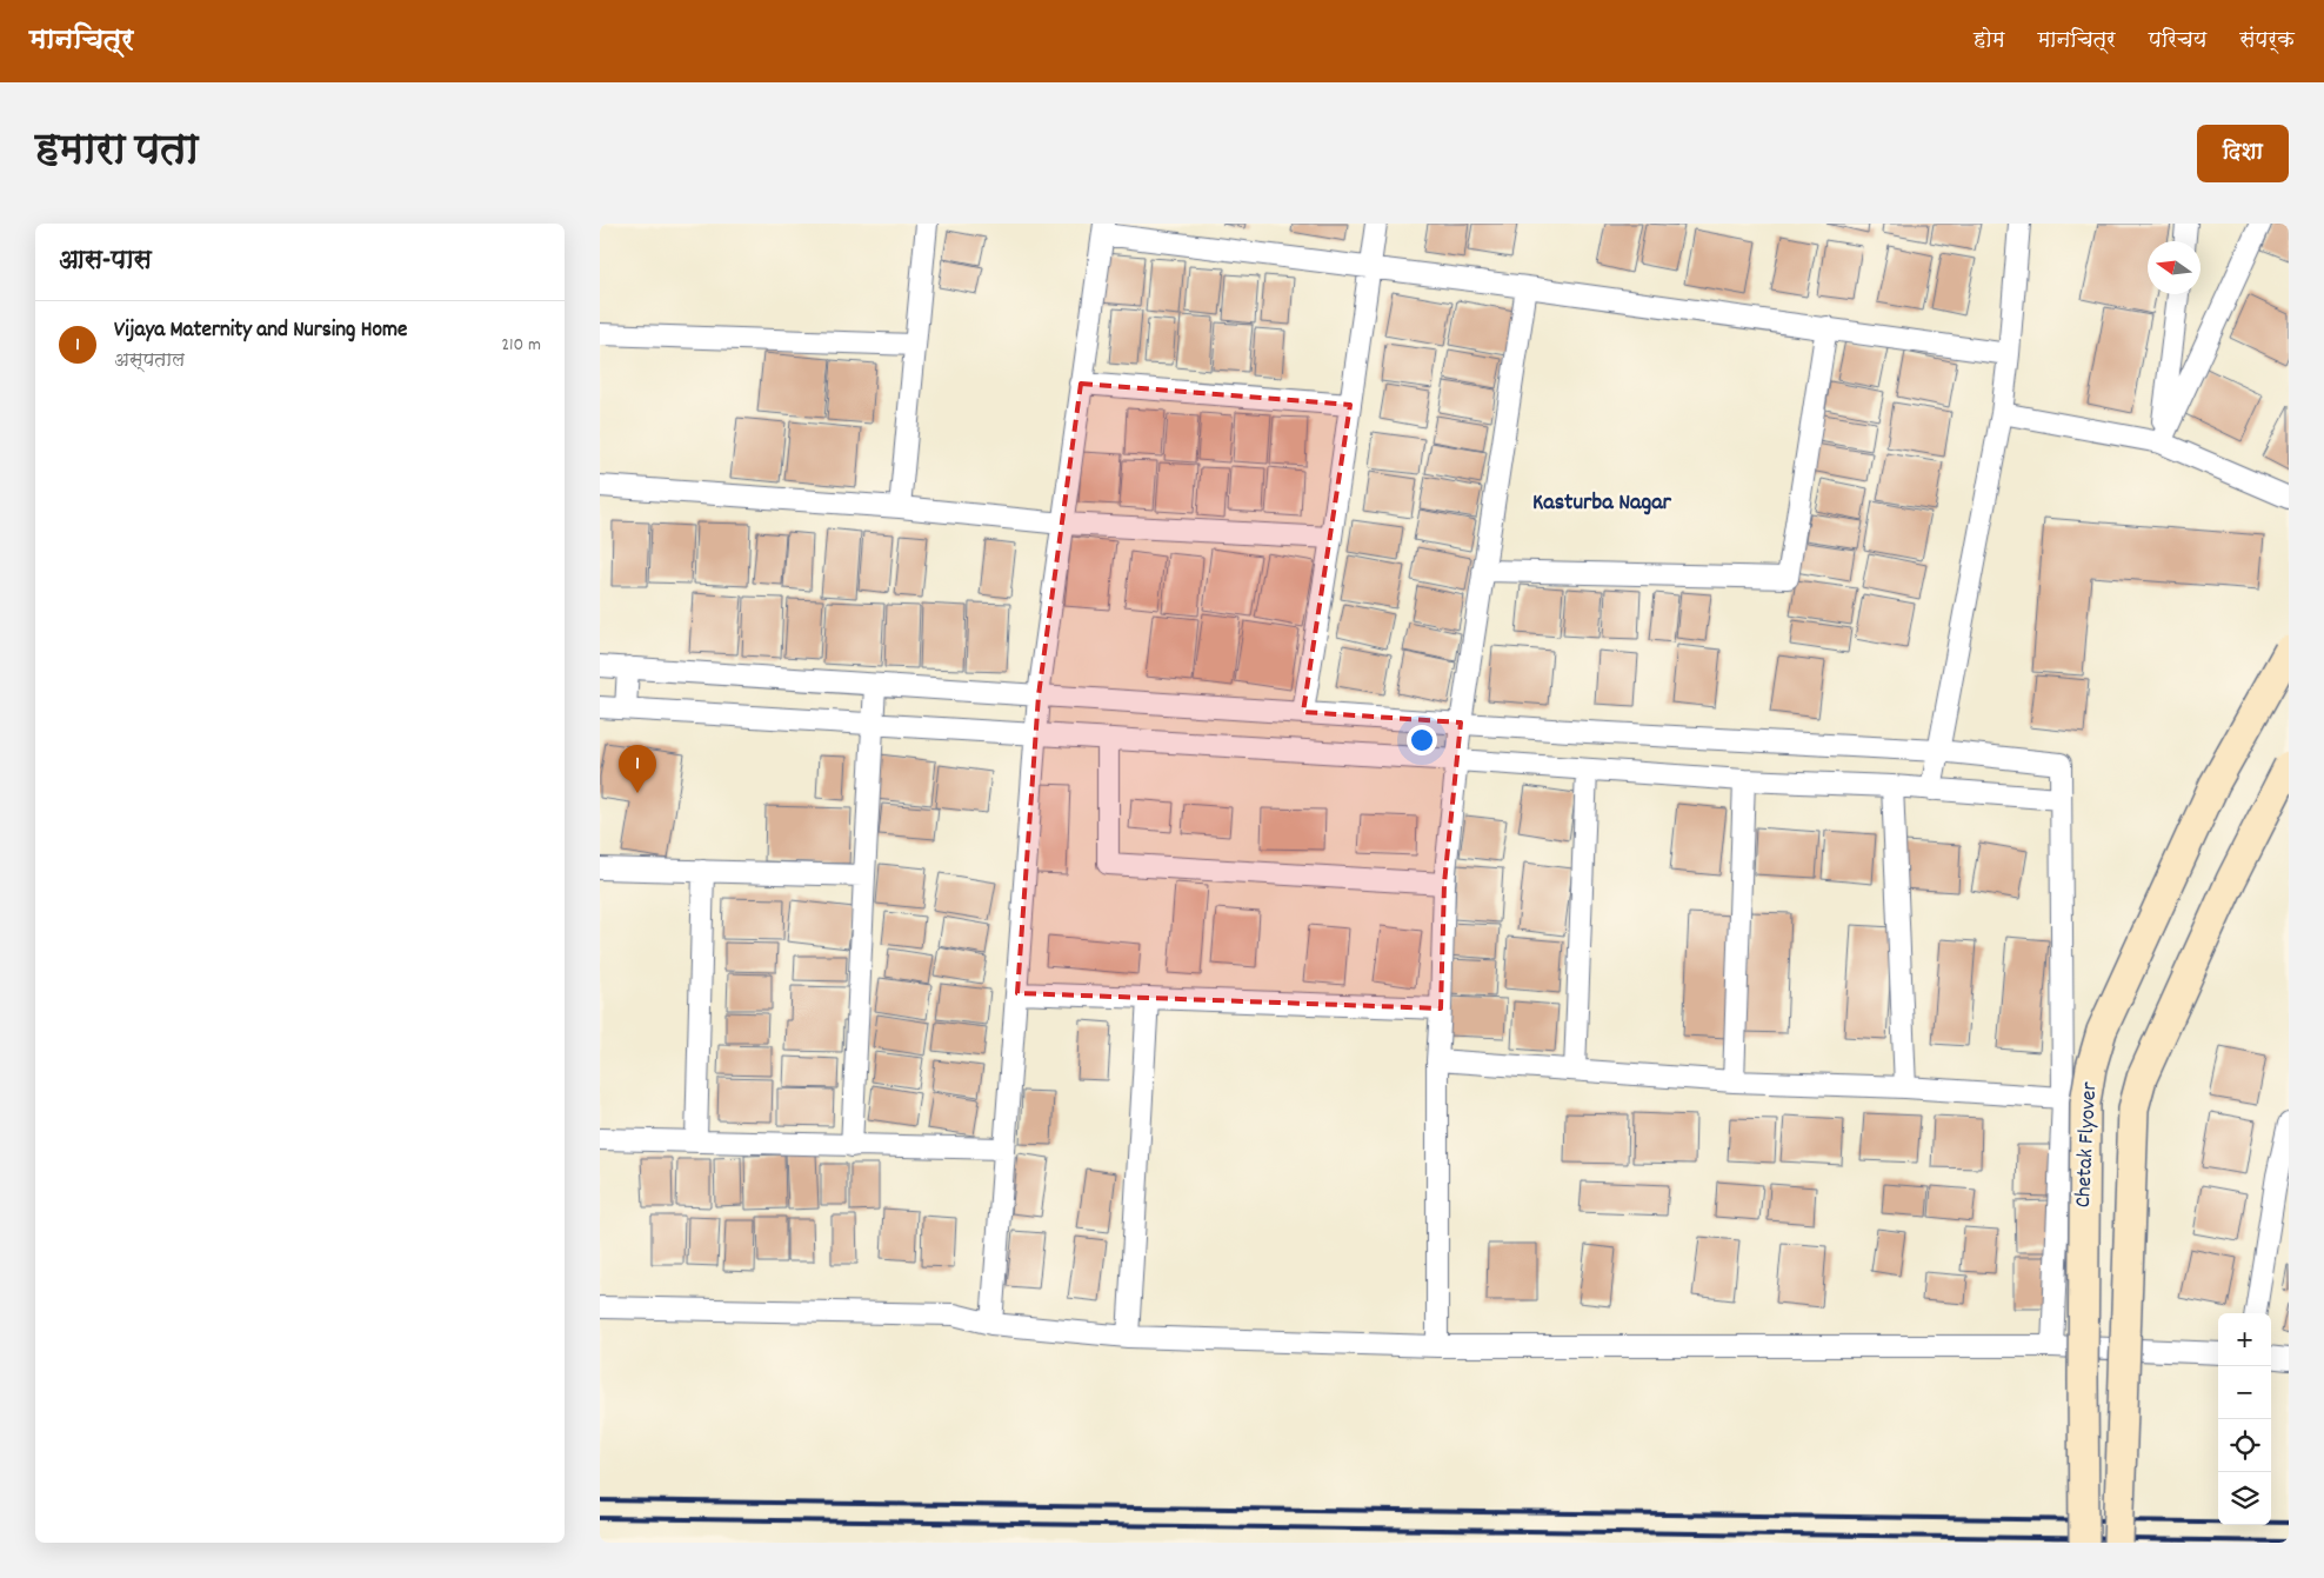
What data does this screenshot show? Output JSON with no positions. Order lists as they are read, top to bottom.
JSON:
{
  "streets": {
    "main road": ["Chetak Flyover"]
  },
  "districts": ["Kasturba Nagar"],
  "north": "left",
  "page": {
    "header": "मानचित्र",
    "nav": [
      "होम",
      "मानचित्र",
      "परिचय",
      "संपर्क"
    ],
    "title": "हमारा पता",
    "buttons": "दिशा",
    "heading": "आस-पास",
    "list": [
      {
        "mark": "1",
        "name": "Vijaya Maternity and Nursing Home",
        "note": "अस्पताल",
        "value": "210 m"
      }
    ],
    "pins": "1",
    "map_buttons": ["+", "−"]
  }
}
